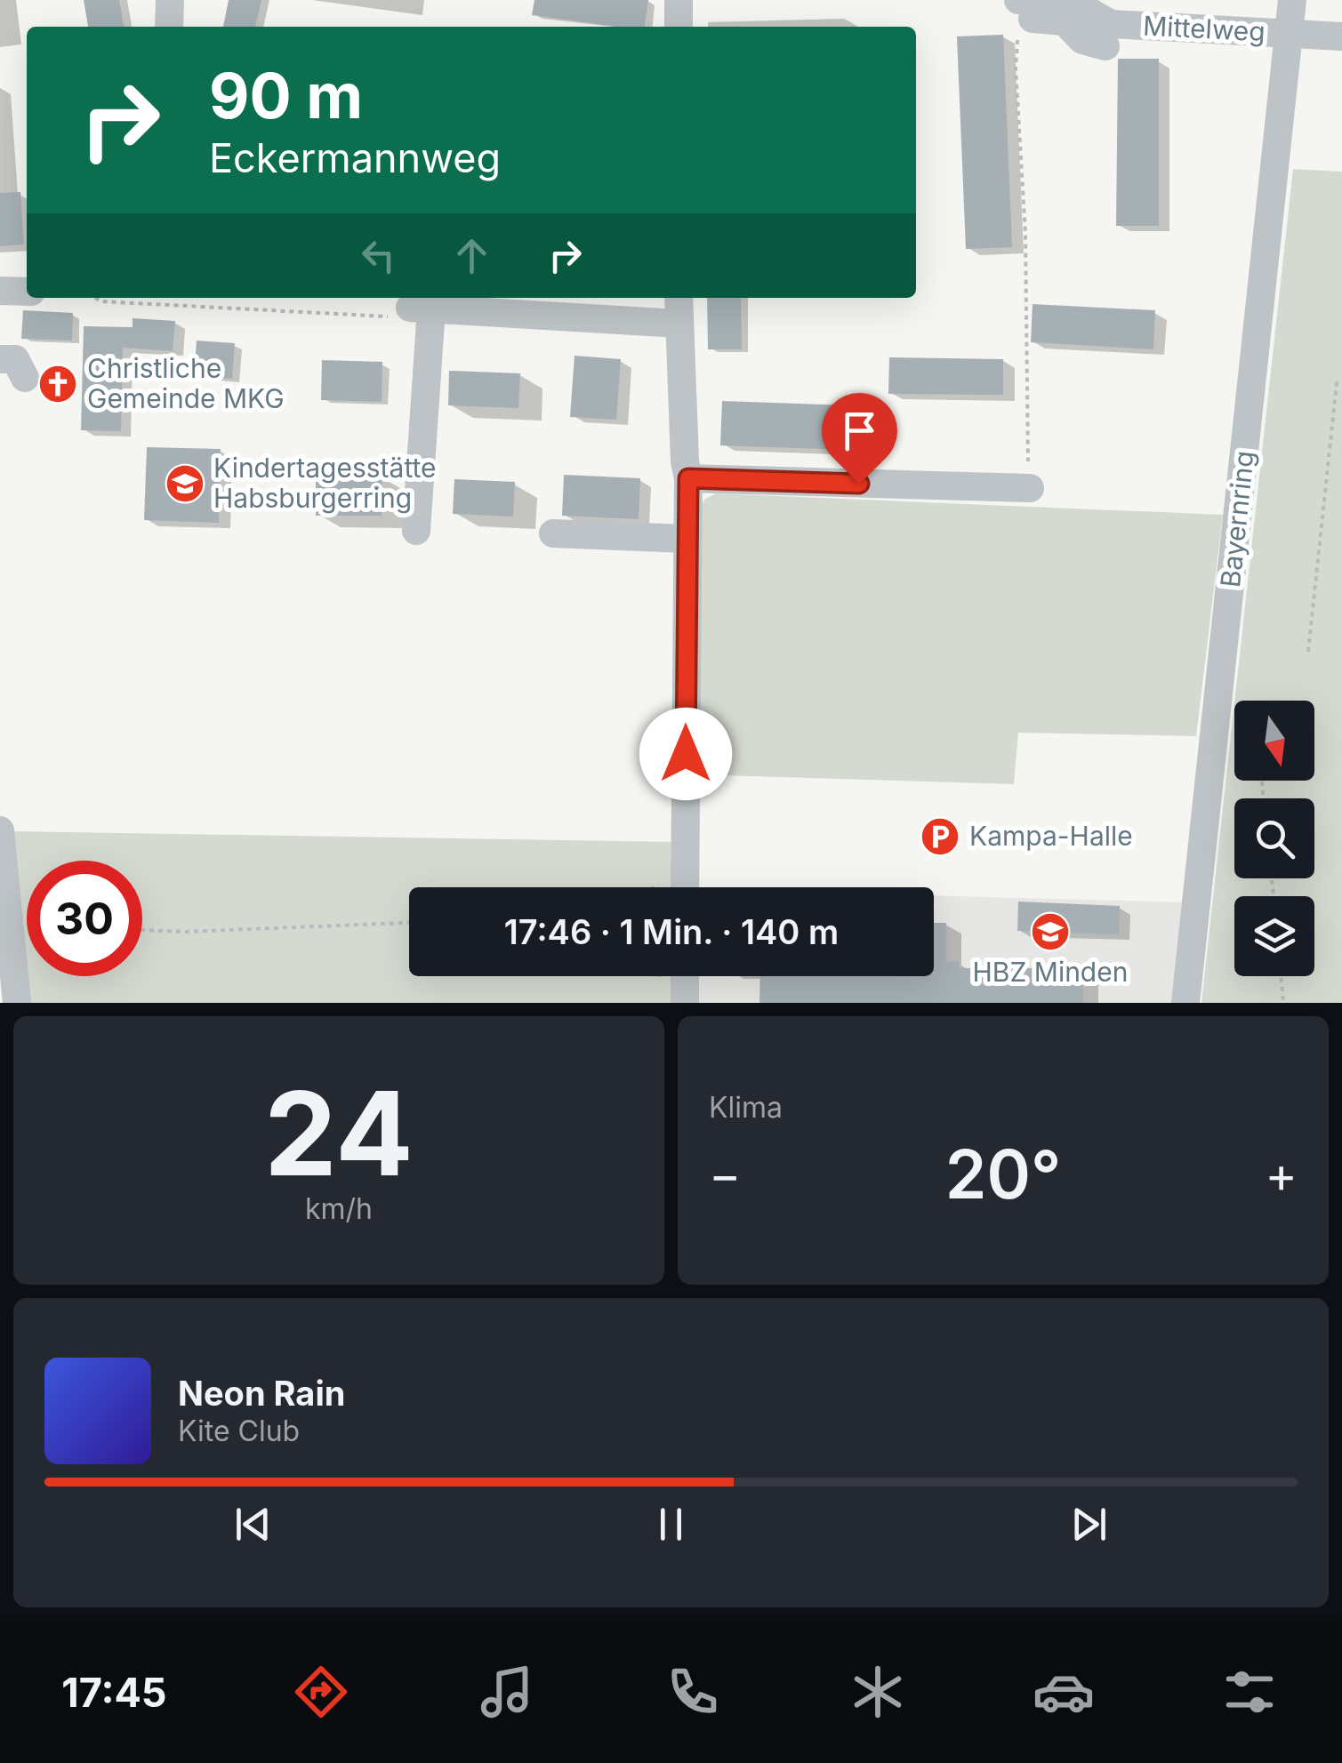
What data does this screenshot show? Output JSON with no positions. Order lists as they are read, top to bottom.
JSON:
{
  "streets": {
    "street": ["Mittelweg", "Bayernring"]
  },
  "crossings": [
    ["Mittelweg", "Bayernring"]
  ],
  "places": {
    "church": ["Christliche Gemeinde MKG"],
    "school or university": ["Kindertagesstätte Habsburgerring", "HBZ Minden"],
    "parking": ["Kampa-Halle"]
  },
  "north": "bottom",
  "page": {
    "turn": ["90 m", "Eckermannweg"],
    "limit": "30",
    "trip": "17:46 · 1 Min. · 140 m",
    "tile": [
      ["24", "km/h"],
      "Klima"
    ],
    "heat": ["−", "20°", "+"],
    "song": ["Neon Rain", "Kite Club"],
    "tabs": "17:45"
  }
}
